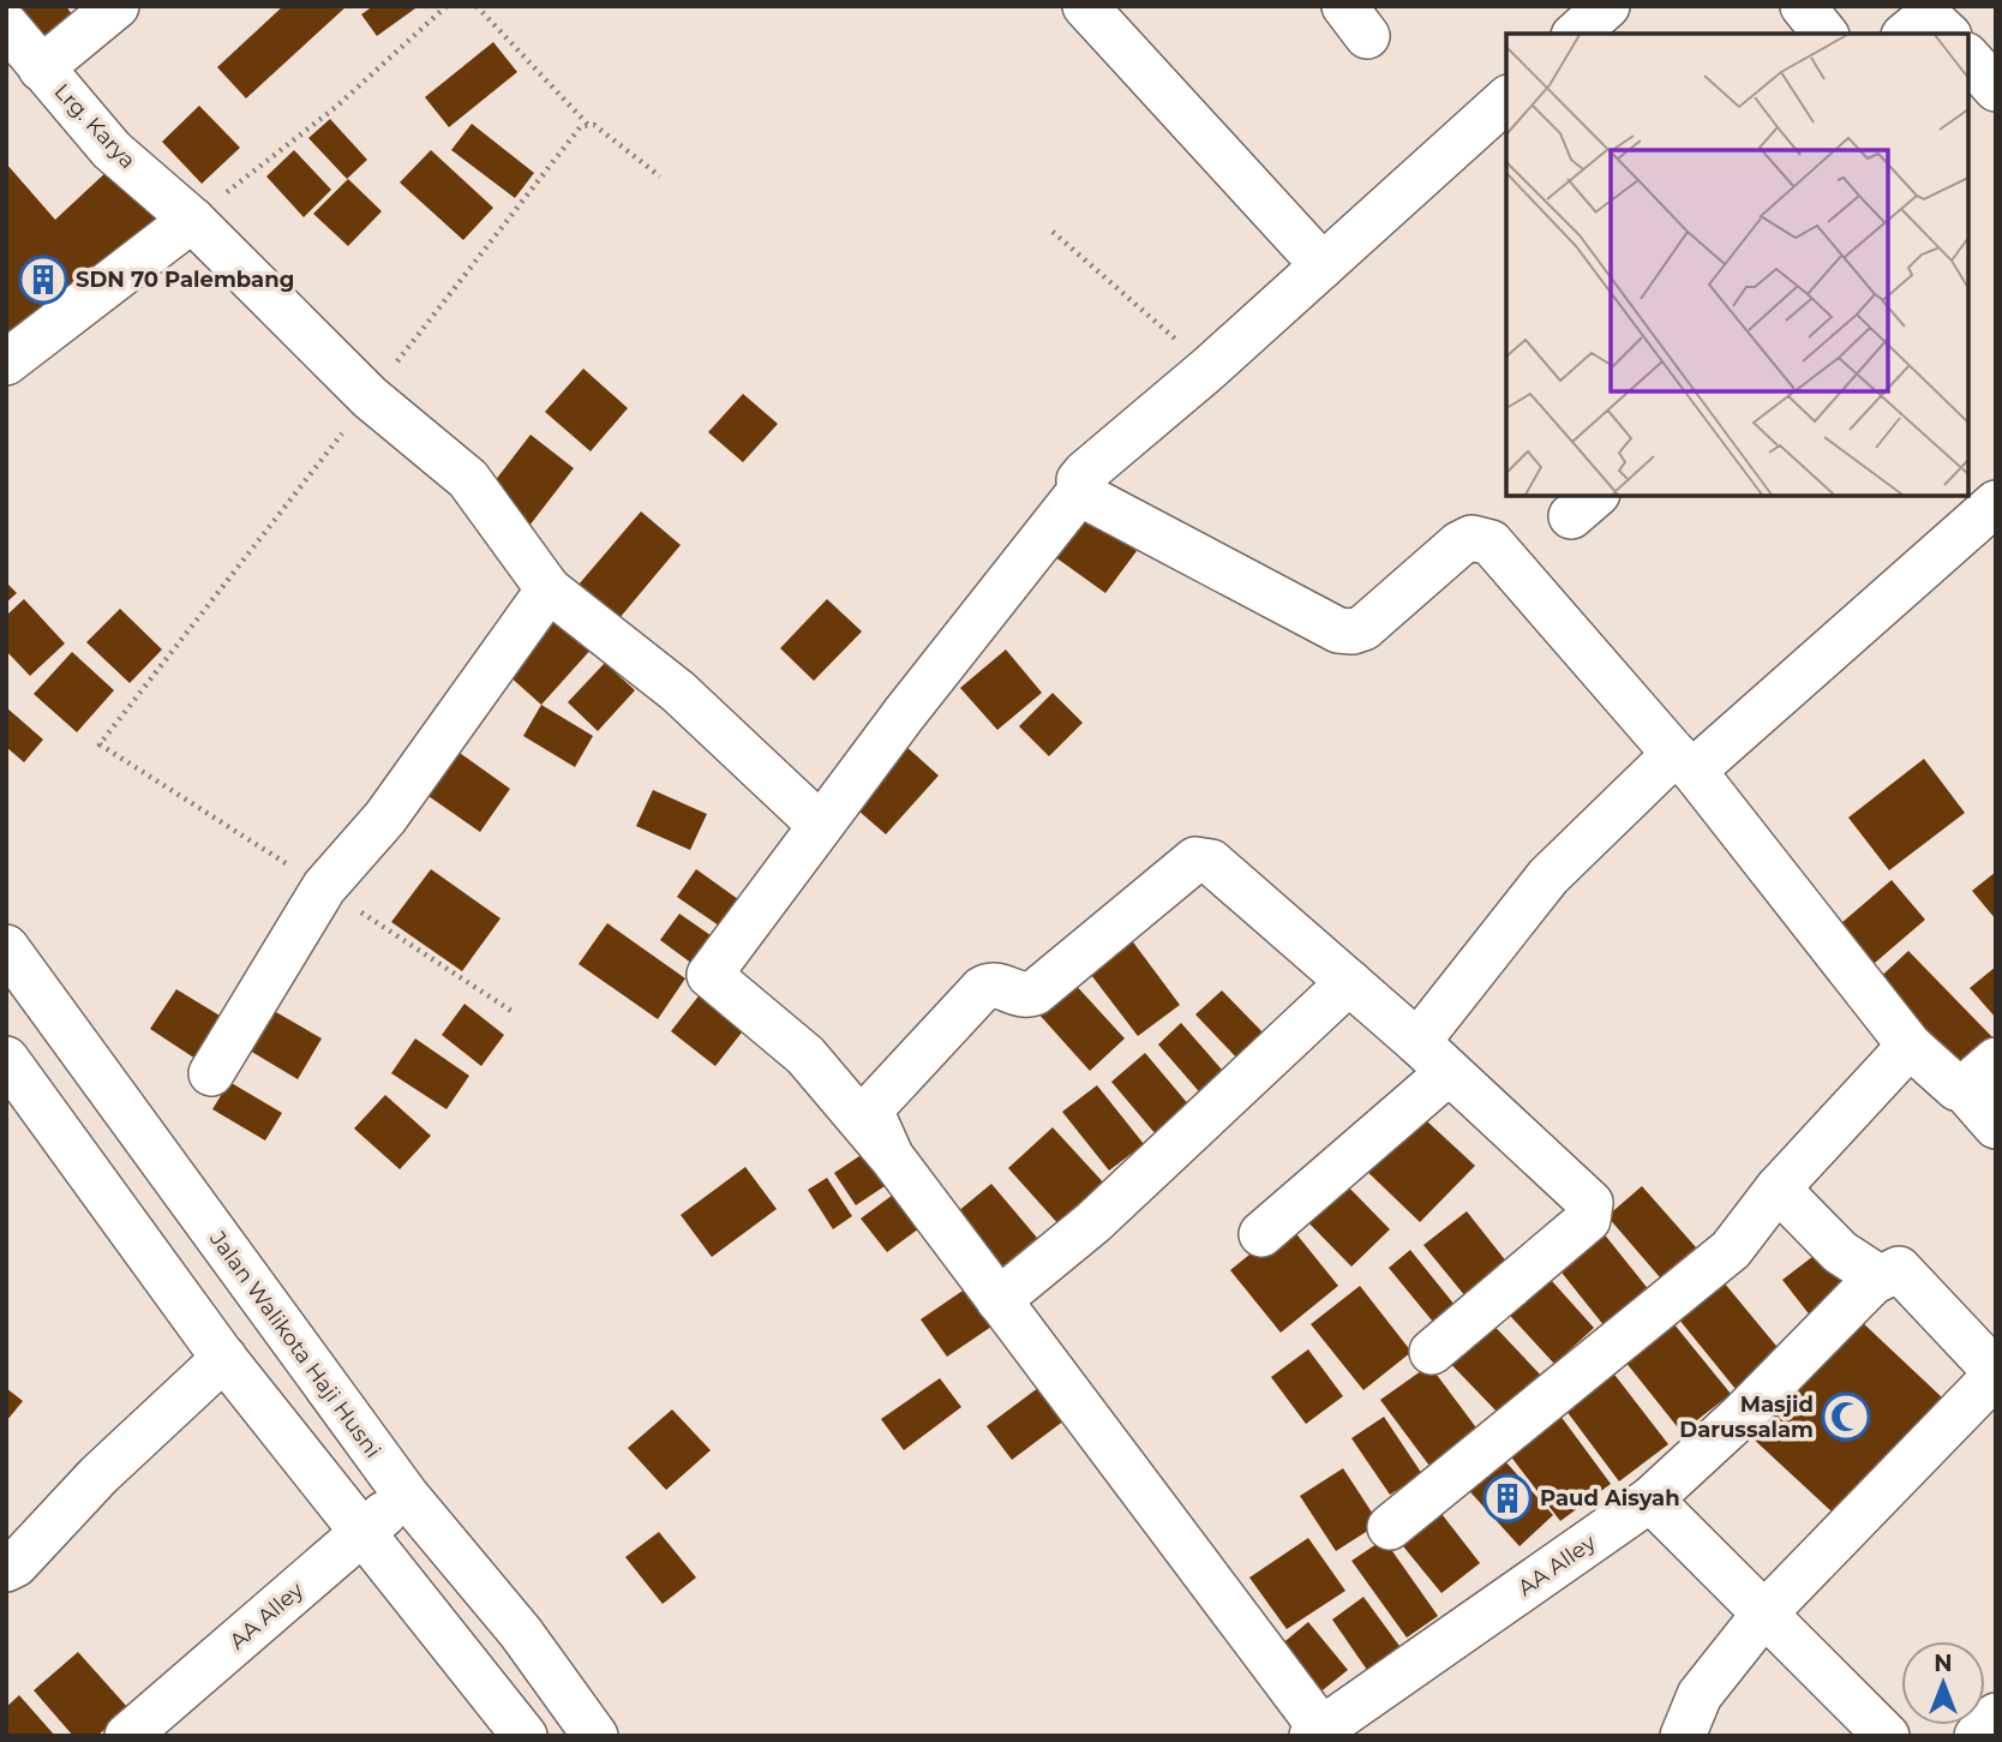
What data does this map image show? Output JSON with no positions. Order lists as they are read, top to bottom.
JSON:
{
  "streets": {
    "street": ["Lrg. Karya", "Jalan Walikota Haji Husni", "AA Alley"]
  },
  "crossings": [
    ["Jalan Walikota Haji Husni", "AA Alley"]
  ],
  "places": {
    "building": ["SDN 70 Palembang", "Paud Aisyah"],
    "mosque": ["Masjid Darussalam"]
  },
  "north": "top"
}
